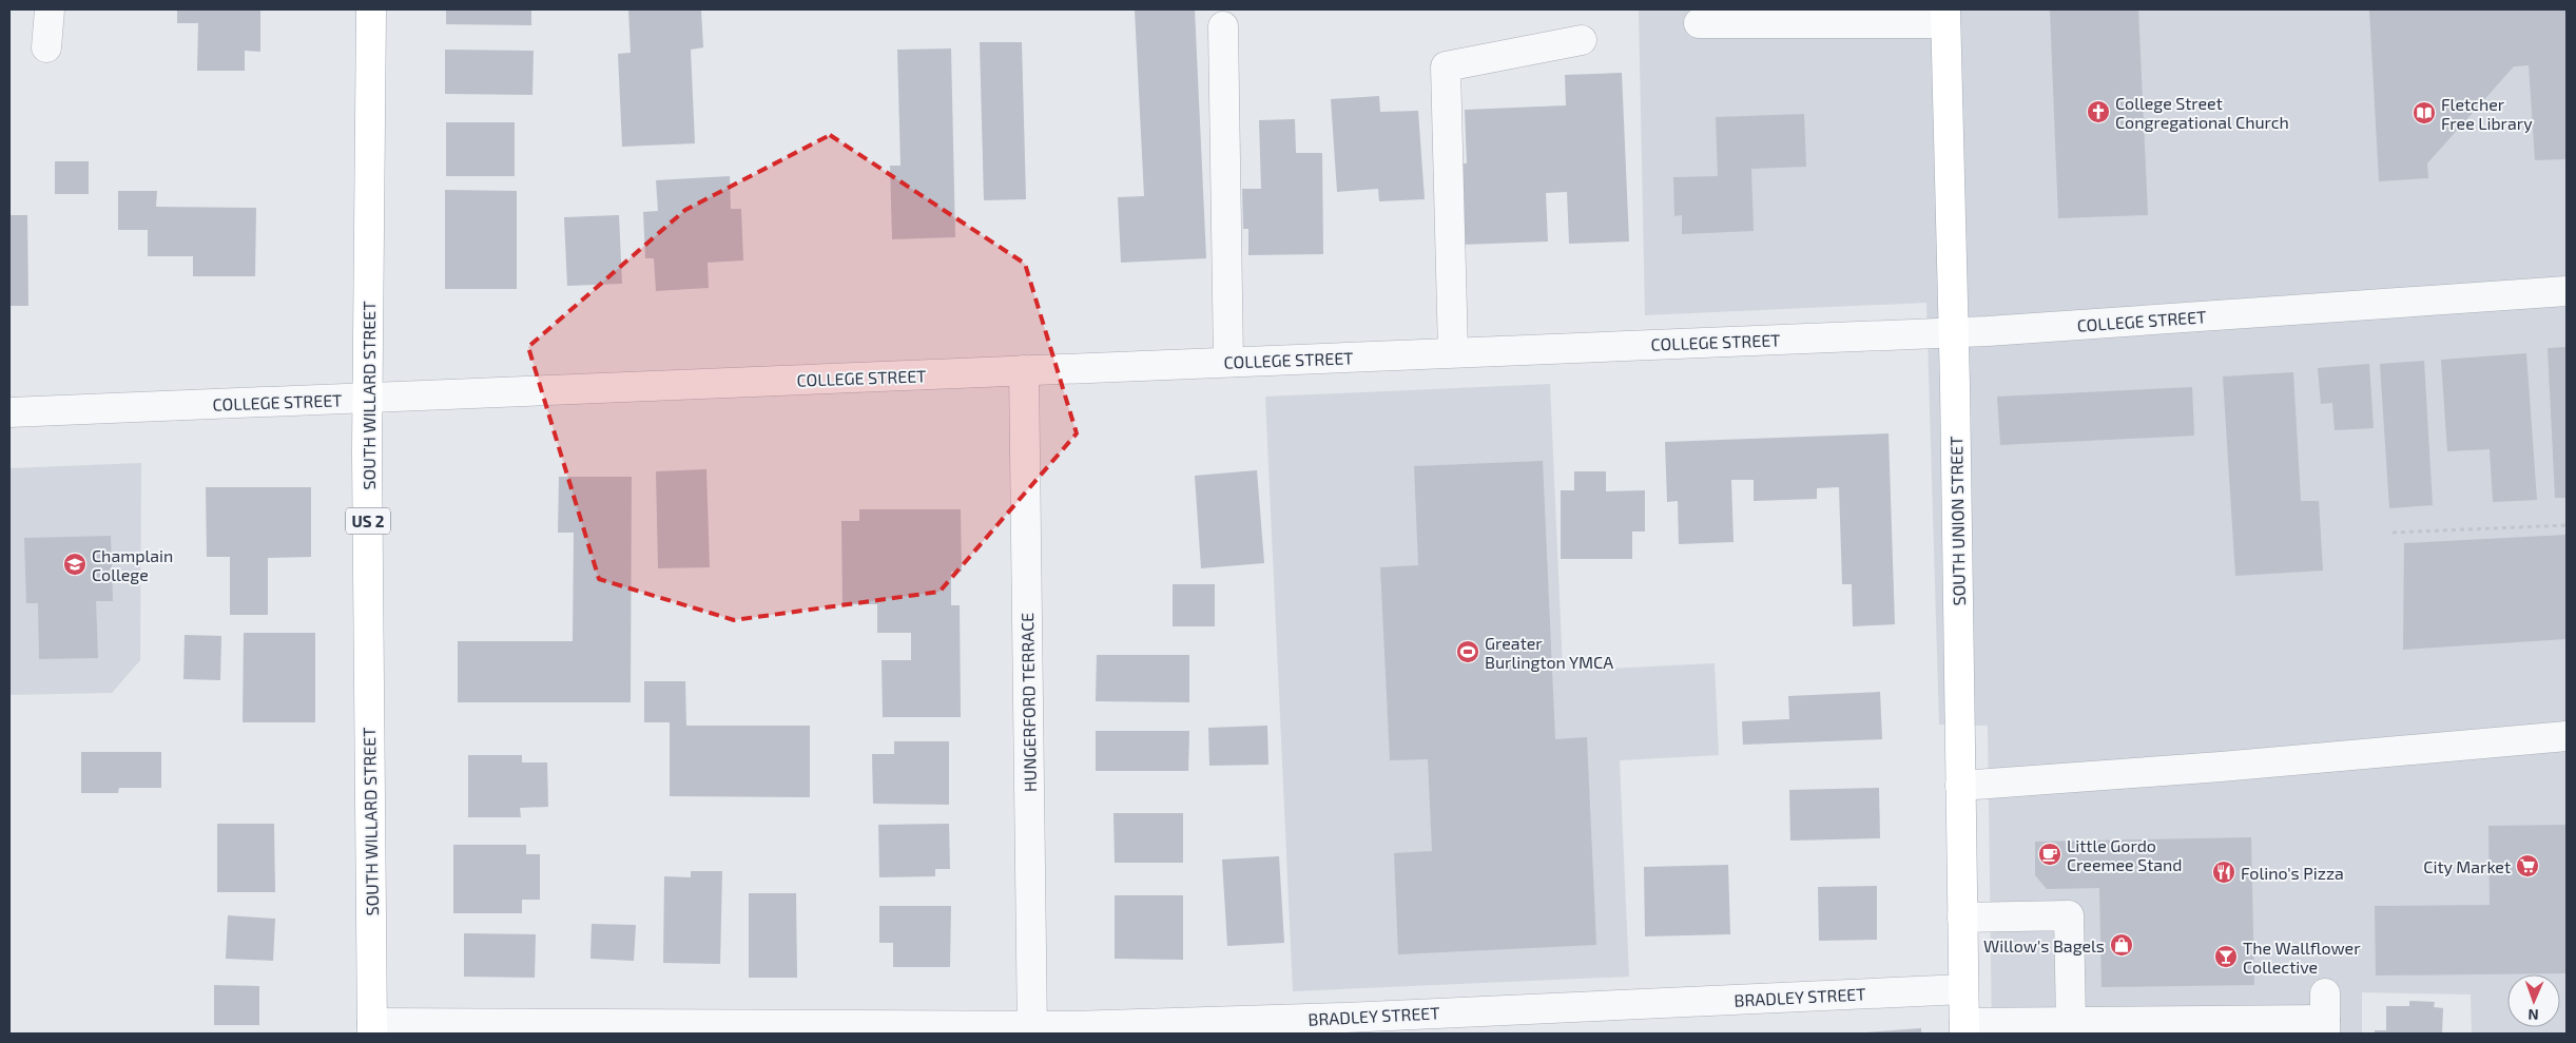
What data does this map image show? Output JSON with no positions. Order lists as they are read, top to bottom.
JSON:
{
  "streets": {
    "main road": ["SOUTH WILLARD STREET", "US 2", "SOUTH UNION STREET"],
    "street": ["COLLEGE STREET", "HUNGERFORD TERRACE", "BRADLEY STREET"]
  },
  "crossings": [
    ["COLLEGE STREET", "SOUTH WILLARD STREET"],
    ["COLLEGE STREET", "SOUTH UNION STREET"],
    ["COLLEGE STREET", "HUNGERFORD TERRACE"],
    ["SOUTH WILLARD STREET", "BRADLEY STREET"],
    ["SOUTH UNION STREET", "BRADLEY STREET"],
    ["HUNGERFORD TERRACE", "BRADLEY STREET"]
  ],
  "places": {
    "church": ["College Street Congregational Church"],
    "library": ["Fletcher Free Library"],
    "school or university": ["Champlain College"],
    "sports": ["Greater Burlington YMCA"],
    "cafe": ["Little Gordo Creemee Stand"],
    "supermarket": ["City Market"],
    "restaurant": ["Folino's Pizza"],
    "shop": ["Willow's Bagels"],
    "bar": ["The Wallflower Collective"]
  },
  "north": "bottom"
}
